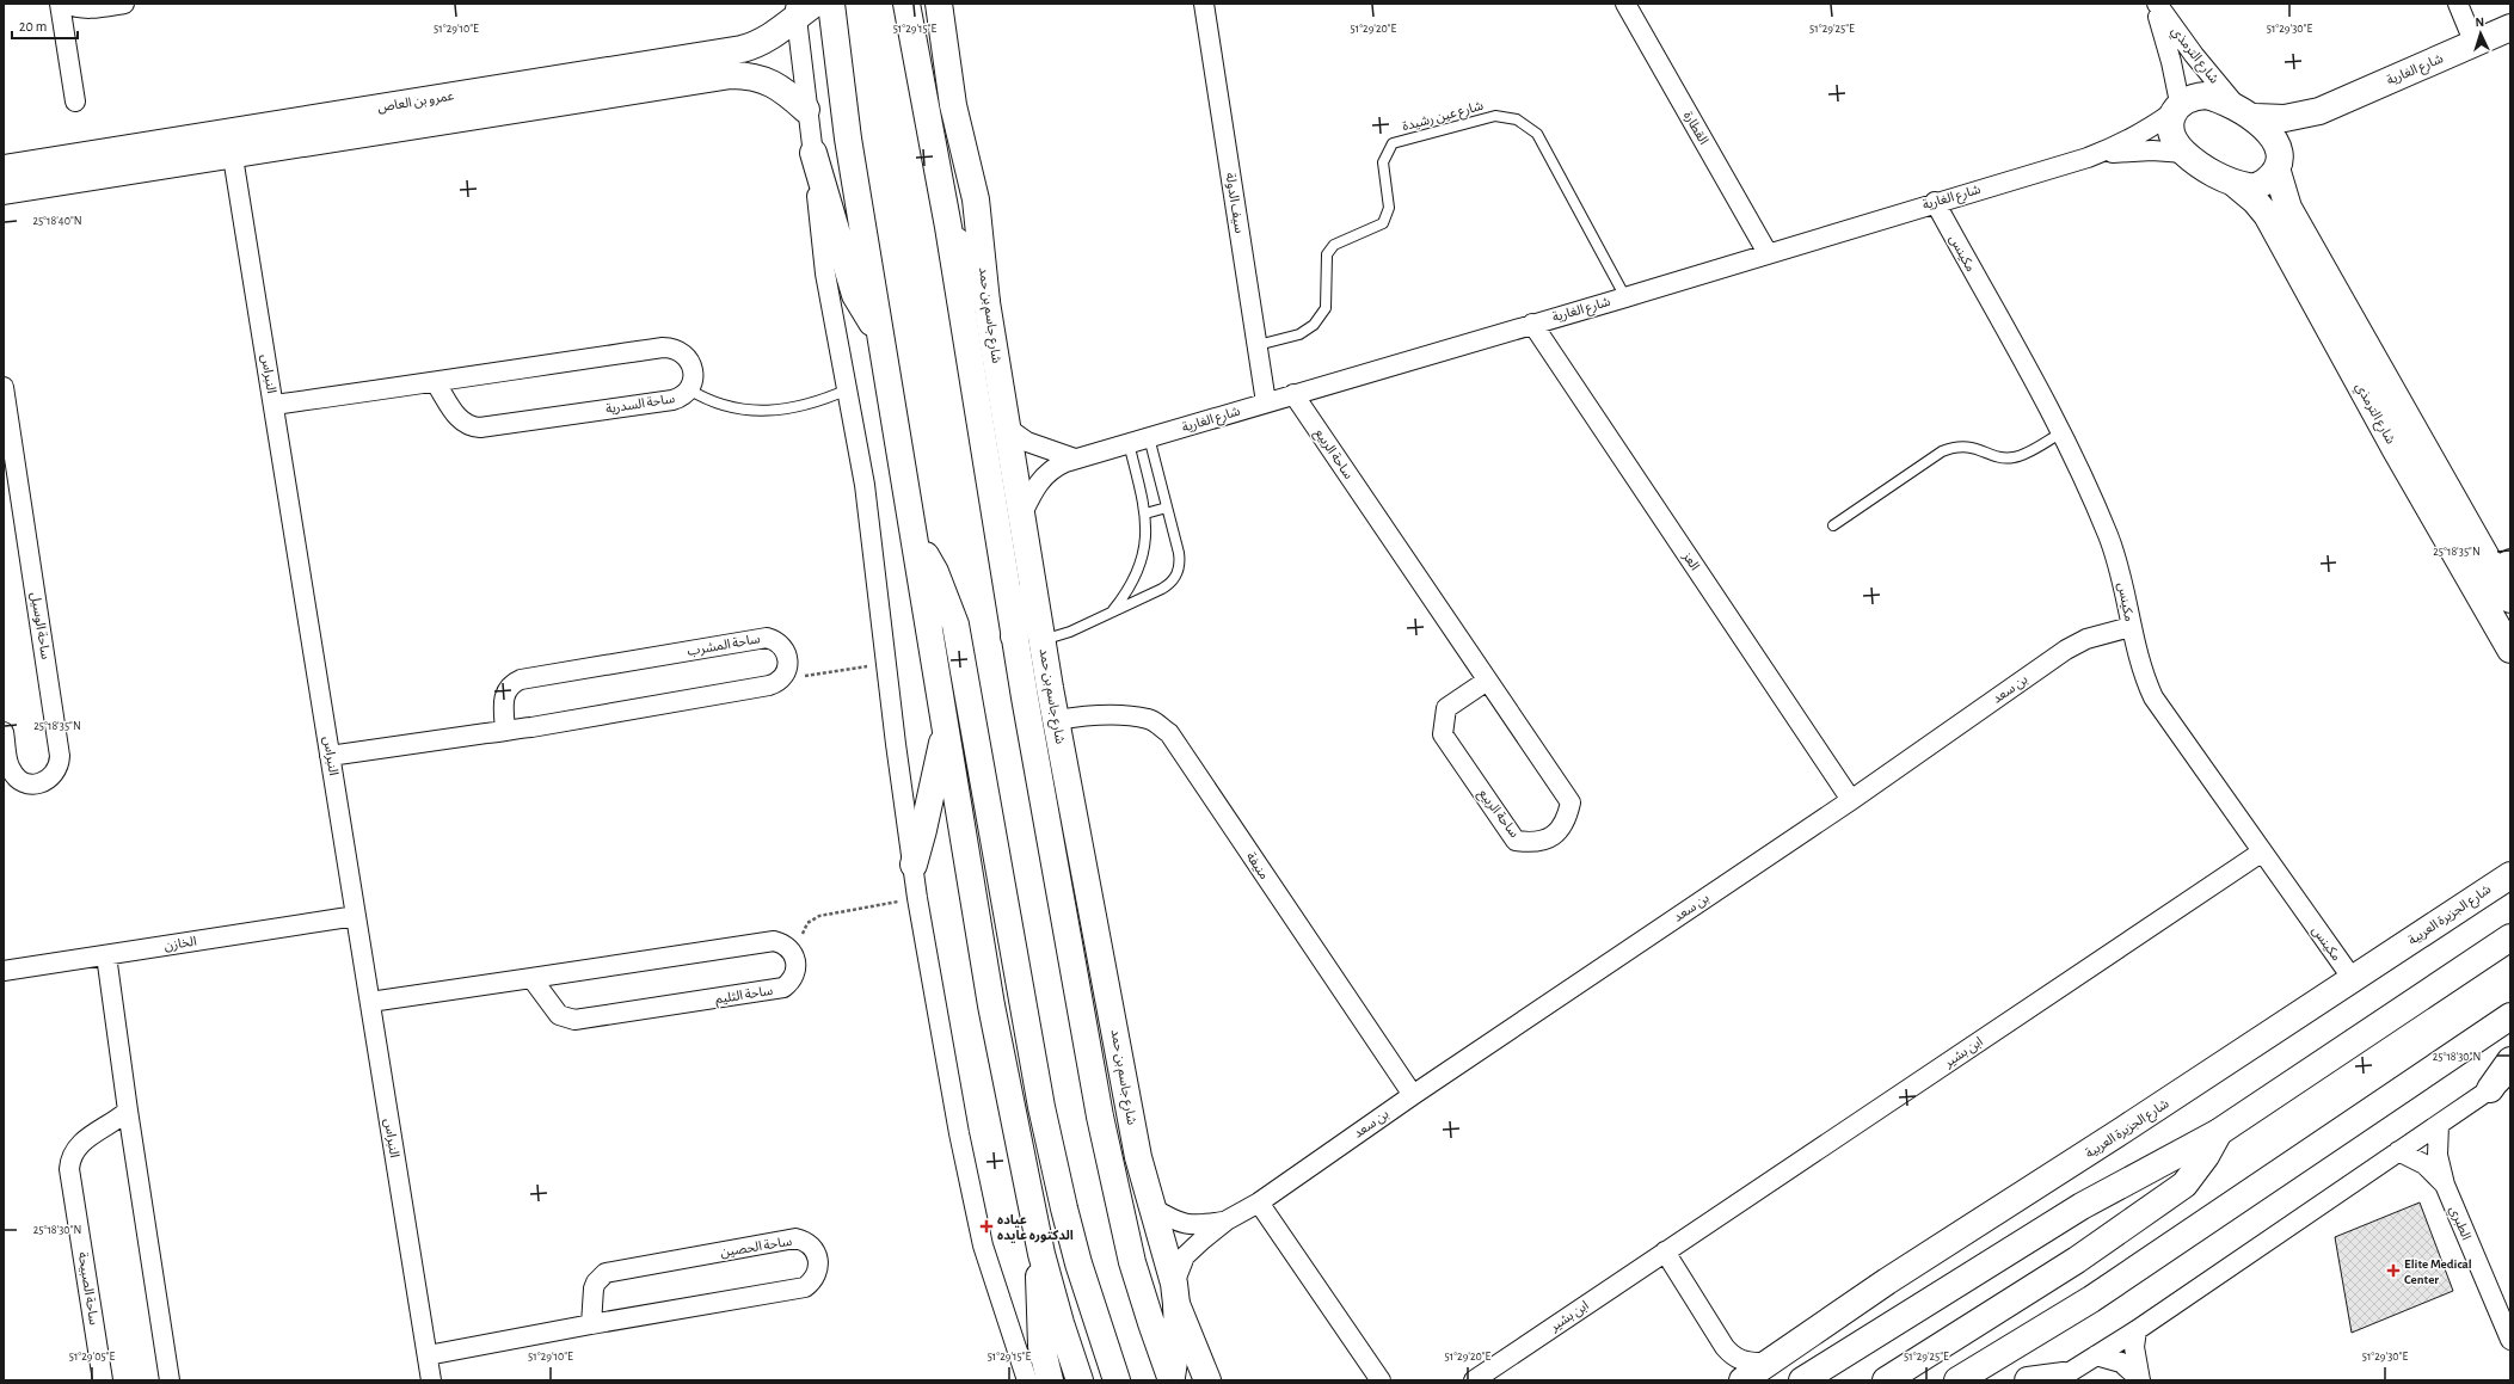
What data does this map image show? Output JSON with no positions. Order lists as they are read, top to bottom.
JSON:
{
  "streets": {
    "main road": [
      "شارع الترمذي",
      "شارع الغارية",
      "عمرو بن العاص",
      "شارع جاسم بن حمد",
      "شارع الجزيرة العربية"
    ],
    "street": [
      "القطارة",
      "سيف الدولة",
      "مكينس",
      "النبراس",
      "ساحة السدرية",
      "ساحة الربيع",
      "العز",
      "ساحة الوسيل",
      "ساحة المشرب",
      "بن سعد",
      "منيفة",
      "الخازن",
      "ساحة الثليم",
      "ابن بشير",
      "الطبري",
      "ساحة الحصين",
      "ساحة الصبيحة"
    ],
    "lane": ["شارع عين رشيدة"]
  },
  "crossings": [
    ["شارع الترمذي", "شارع الغارية"],
    ["شارع الغارية", "شارع عين رشيدة"],
    ["شارع الغارية", "القطارة"],
    ["شارع الغارية", "سيف الدولة"],
    ["شارع الغارية", "مكينس"],
    ["شارع الغارية", "شارع جاسم بن حمد"],
    ["شارع الغارية", "ساحة الربيع"],
    ["شارع الغارية", "العز"],
    ["عمرو بن العاص", "النبراس"],
    ["شارع عين رشيدة", "سيف الدولة"],
    ["مكينس", "بن سعد"],
    ["مكينس", "شارع الجزيرة العربية"],
    ["مكينس", "ابن بشير"],
    ["شارع جاسم بن حمد", "منيفة"],
    ["النبراس", "ساحة السدرية"],
    ["النبراس", "الخازن"],
    ["النبراس", "ساحة الحصين"],
    ["العز", "بن سعد"],
    ["بن سعد", "منيفة"]
  ],
  "places": {
    "health": ["عياده الدكتوره عايده", "Elite Medical Center"]
  },
  "scale_bar": "20 m",
  "north": "top",
  "coordinates": [
    "51°29'10\"E",
    "51°29'15\"E",
    "51°29'20\"E",
    "51°29'25\"E",
    "51°29'30\"E",
    "25°18'40\"N",
    "25°18'35\"N",
    "25°18'30\"N",
    "51°29'05\"E"
  ]
}
